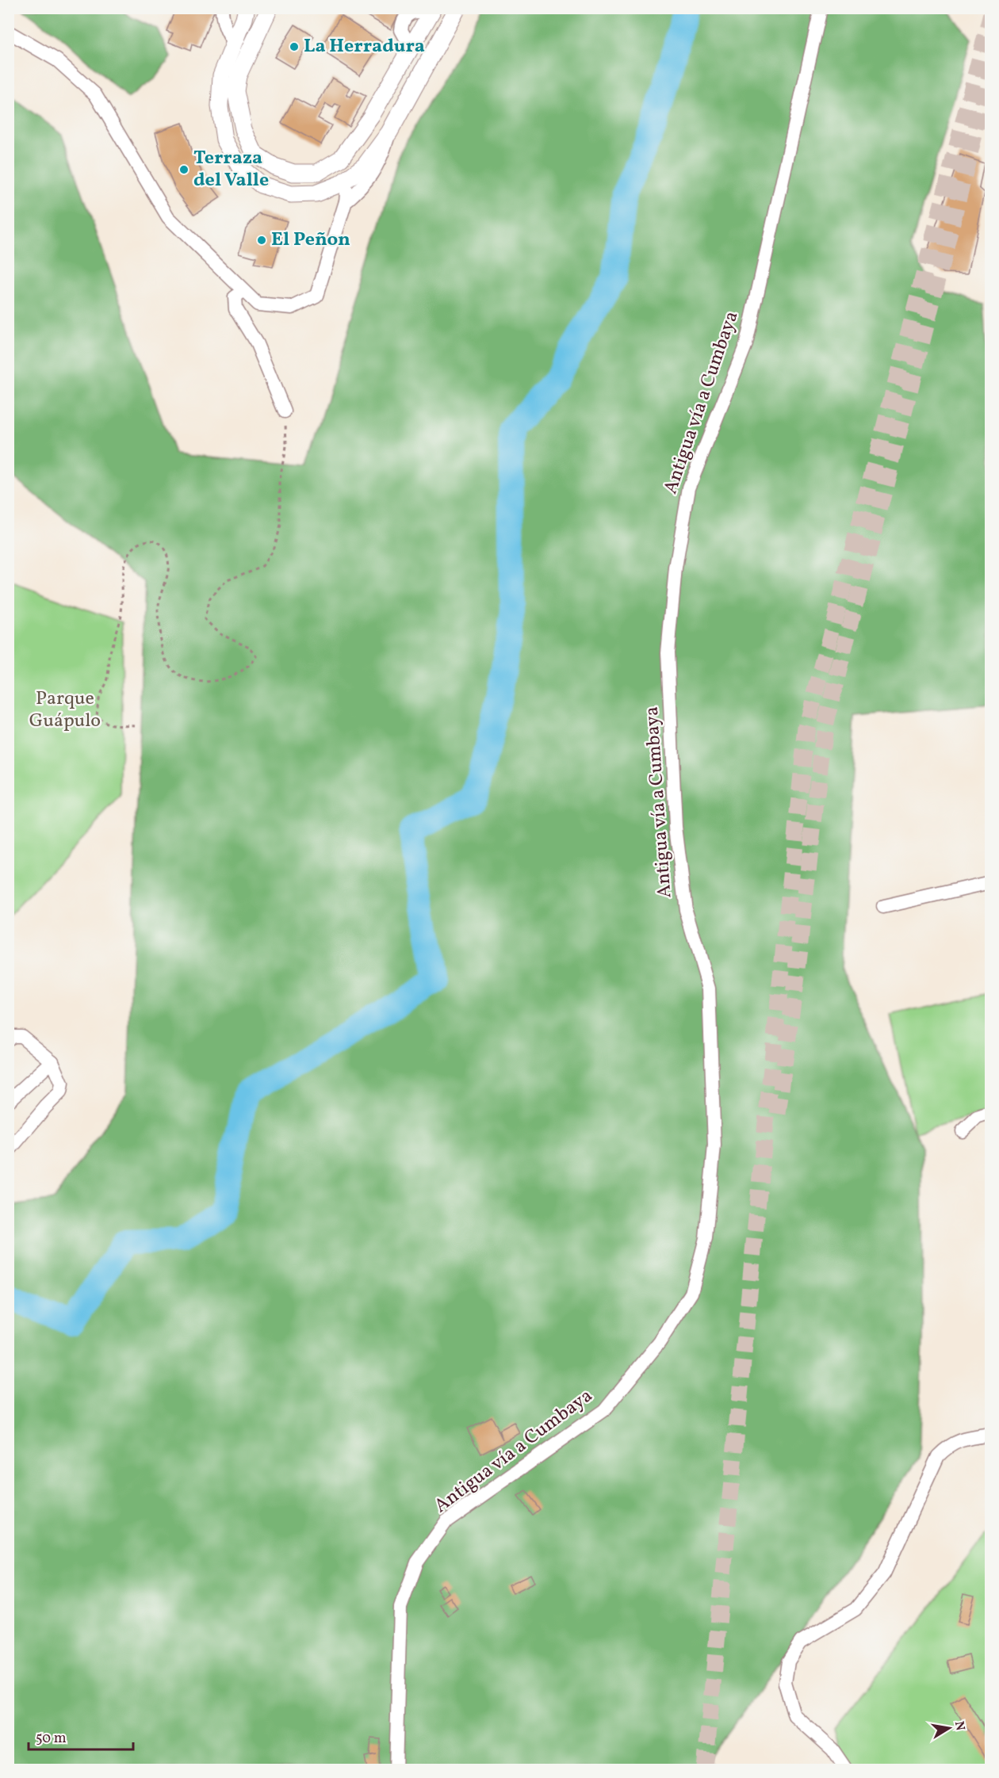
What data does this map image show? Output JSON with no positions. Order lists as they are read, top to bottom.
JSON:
{
  "streets": {
    "street": ["Antigua vía a Cumbaya"]
  },
  "parks": ["Parque Guápulo"],
  "places": ["La Herradura", "Terraza del Valle", "El Peñon"],
  "scale_bar": "50 m",
  "north": "right"
}
